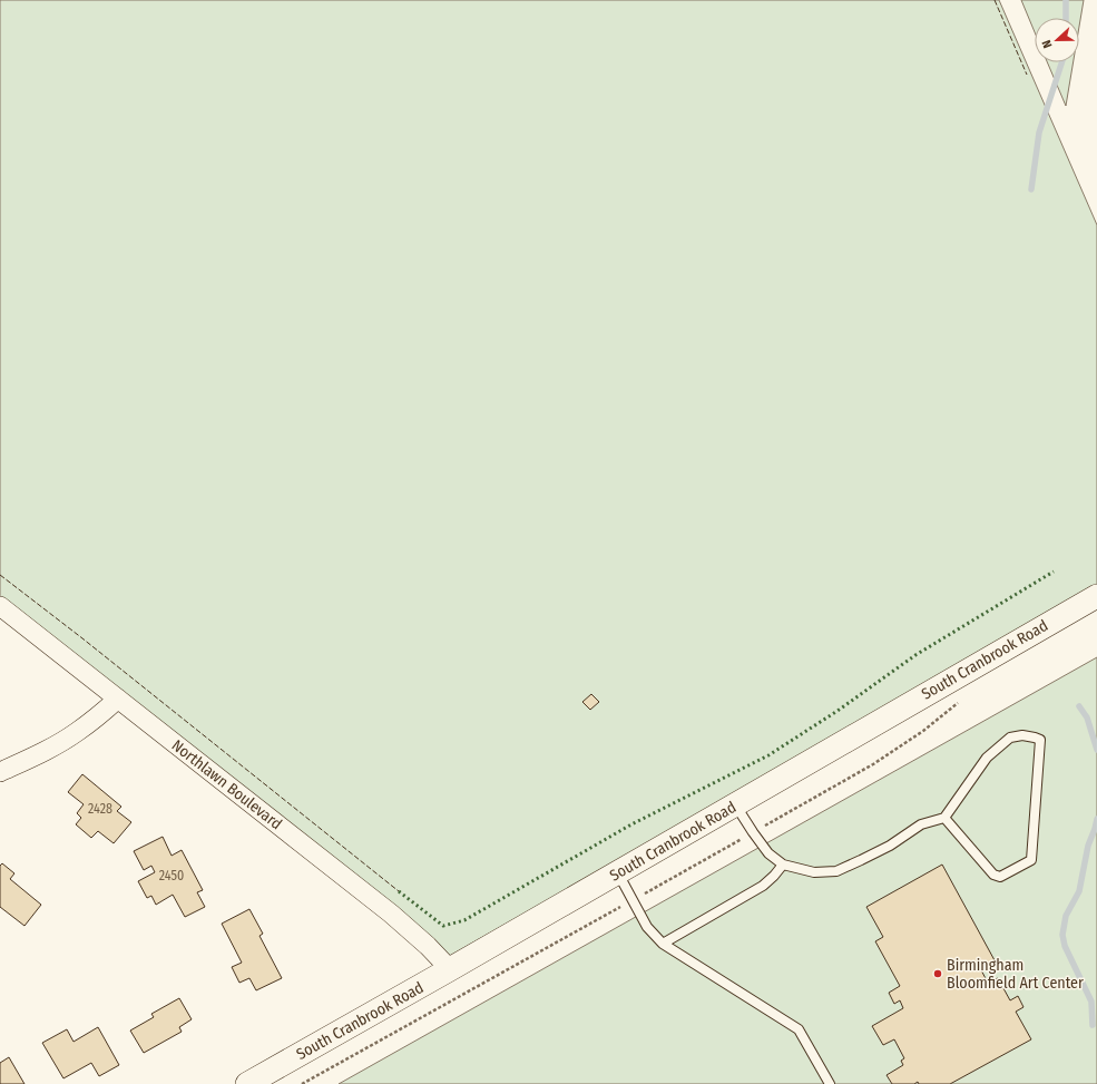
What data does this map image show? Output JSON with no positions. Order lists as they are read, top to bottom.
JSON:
{
  "streets": {
    "street": ["South Cranbrook Road", "Northlawn Boulevard"]
  },
  "crossings": [
    ["South Cranbrook Road", "Northlawn Boulevard"]
  ],
  "places": ["Birmingham Bloomfield Art Center"],
  "house_numbers": ["2428", "2450"],
  "north": "left"
}
